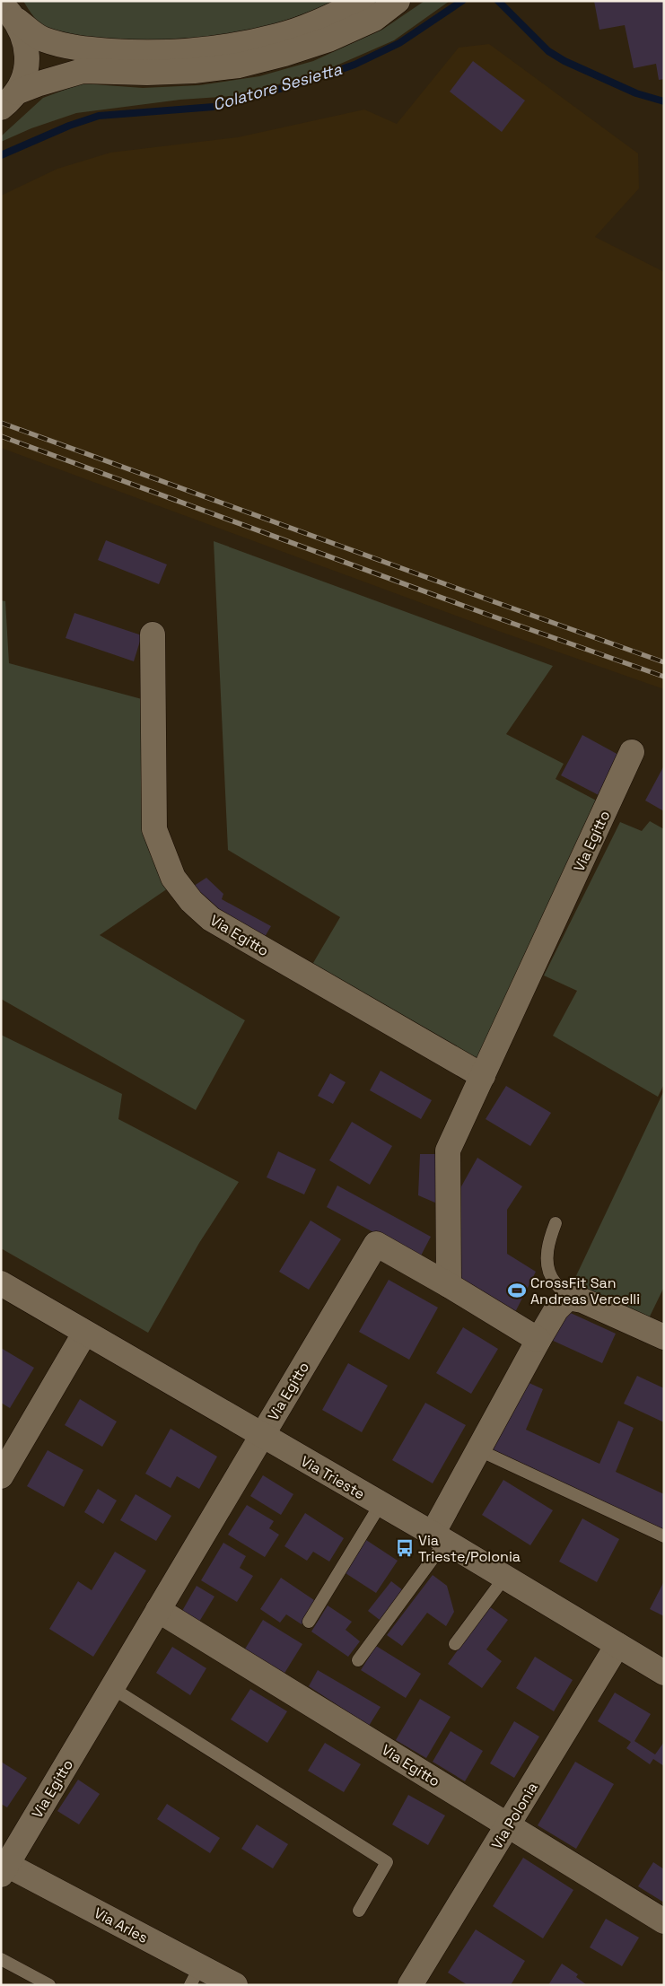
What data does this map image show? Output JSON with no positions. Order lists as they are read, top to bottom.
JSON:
{
  "streets": {
    "street": [
      "Via Egitto",
      "Via Trieste",
      "Via Polonia",
      "Via Arles"
    ]
  },
  "crossings": [
    ["Via Egitto", "Via Trieste"],
    ["Via Egitto", "Via Polonia"],
    ["Via Egitto", "Via Arles"],
    ["Via Trieste", "Via Polonia"]
  ],
  "water": ["Colatore Sesietta"],
  "places": {
    "sports": ["CrossFit San Andreas Vercelli"],
    "bus stop": ["Via Trieste/Polonia"]
  }
}
